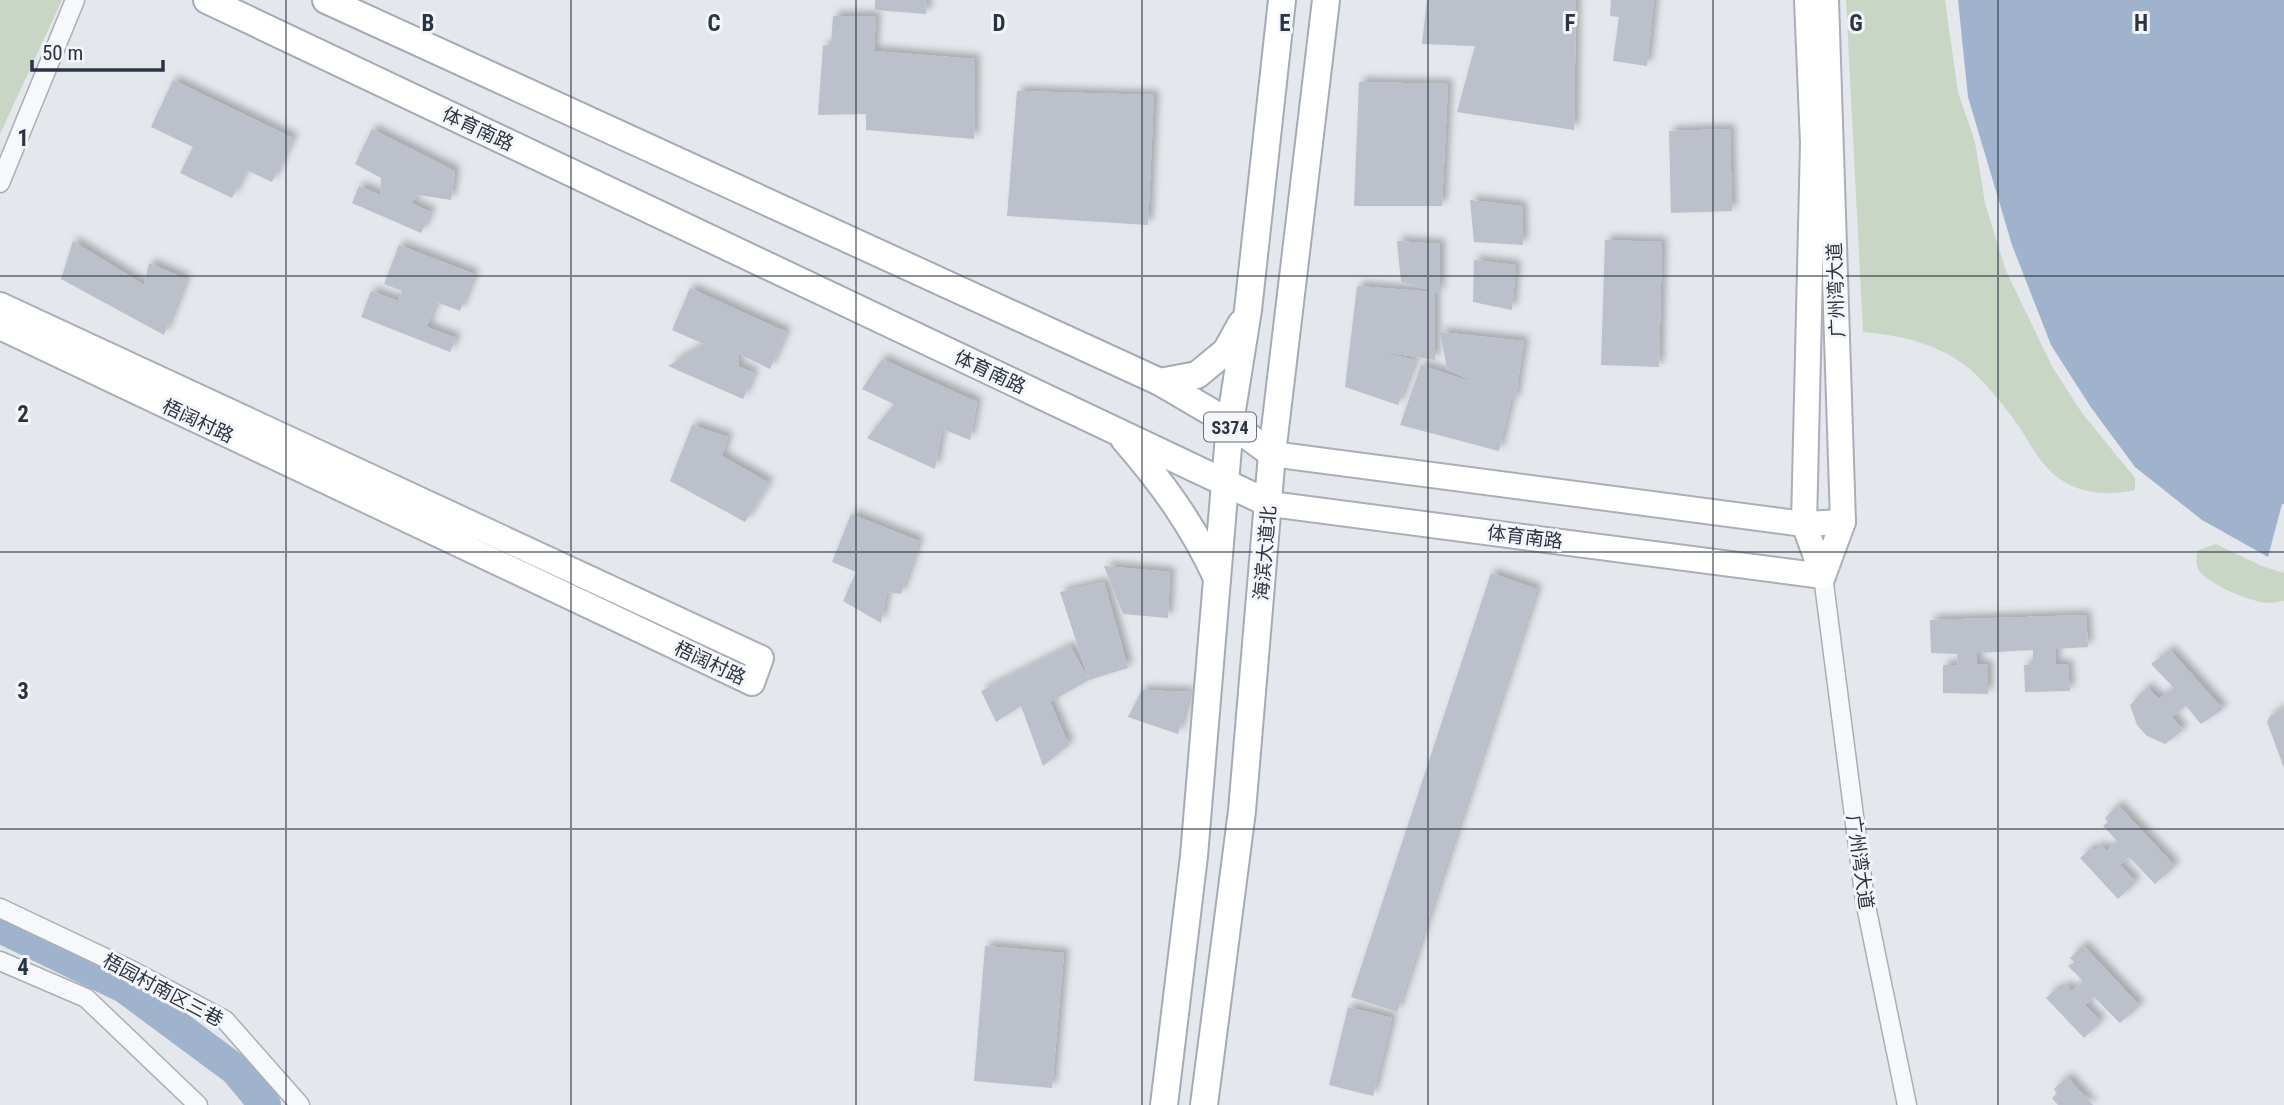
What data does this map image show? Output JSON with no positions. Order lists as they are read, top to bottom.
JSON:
{
  "streets": {
    "main road": ["体育南路", "S374", "海滨大道北"],
    "street": ["广州湾大道", "梧阔村路", "梧园村南区三巷"]
  },
  "crossings": [
    ["体育南路", "广州湾大道"],
    ["体育南路", "S374"],
    ["体育南路", "海滨大道北"]
  ],
  "scale_bar": "50 m",
  "grid": {
    "columns": [
      "B",
      "C",
      "D",
      "E",
      "F",
      "G",
      "H"
    ],
    "rows": [
      "1",
      "2",
      "3",
      "4"
    ]
  }
}
